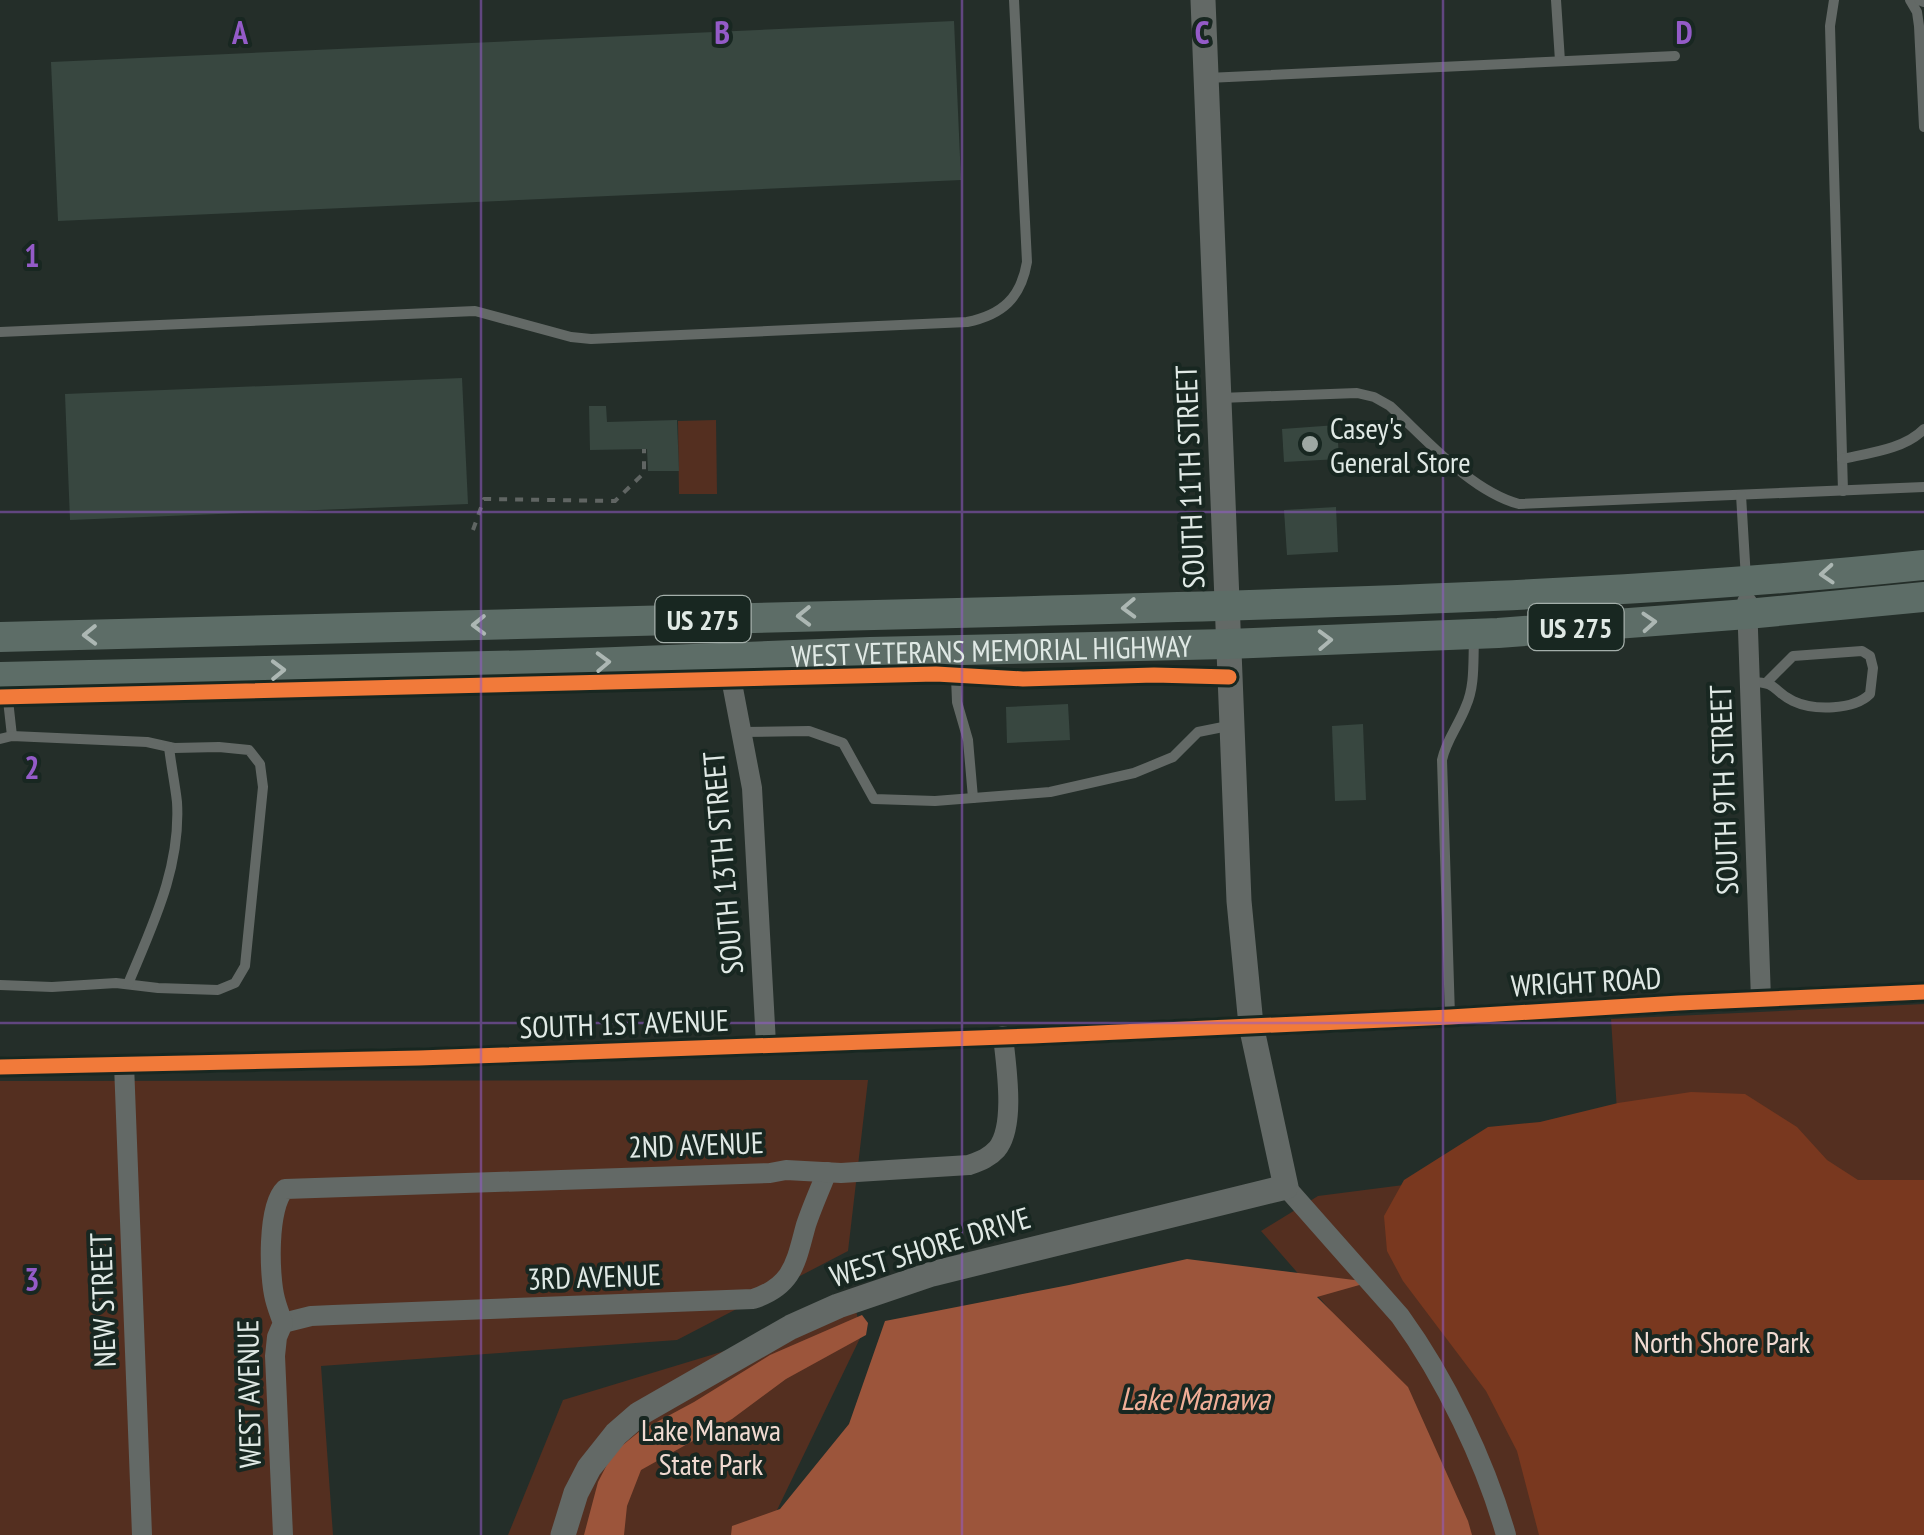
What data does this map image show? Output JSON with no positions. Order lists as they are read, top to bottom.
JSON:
{
  "streets": {
    "main road": ["US 275", "WEST VETERANS MEMORIAL HIGHWAY"],
    "street": [
      "SOUTH 11TH STREET",
      "SOUTH 9TH STREET",
      "SOUTH 13TH STREET",
      "WRIGHT ROAD",
      "SOUTH 1ST AVENUE",
      "2ND AVENUE",
      "WEST SHORE DRIVE",
      "3RD AVENUE",
      "NEW STREET",
      "WEST AVENUE"
    ]
  },
  "crossings": [
    ["SOUTH 11TH STREET", "WEST VETERANS MEMORIAL HIGHWAY"],
    ["SOUTH 11TH STREET", "WRIGHT ROAD"],
    ["SOUTH 11TH STREET", "SOUTH 1ST AVENUE"],
    ["SOUTH 11TH STREET", "WEST SHORE DRIVE"],
    ["WEST VETERANS MEMORIAL HIGHWAY", "SOUTH 9TH STREET"],
    ["WEST VETERANS MEMORIAL HIGHWAY", "SOUTH 13TH STREET"],
    ["SOUTH 9TH STREET", "WRIGHT ROAD"],
    ["SOUTH 13TH STREET", "SOUTH 1ST AVENUE"],
    ["WRIGHT ROAD", "SOUTH 1ST AVENUE"],
    ["SOUTH 1ST AVENUE", "2ND AVENUE"],
    ["SOUTH 1ST AVENUE", "NEW STREET"],
    ["2ND AVENUE", "3RD AVENUE"],
    ["2ND AVENUE", "WEST AVENUE"],
    ["3RD AVENUE", "WEST AVENUE"]
  ],
  "water": ["Lake Manawa"],
  "parks": ["North Shore Park", "Lake Manawa State Park"],
  "places": ["Casey's General Store"],
  "grid": {
    "columns": [
      "A",
      "B",
      "C",
      "D"
    ],
    "rows": ["1", "2", "3"]
  }
}
